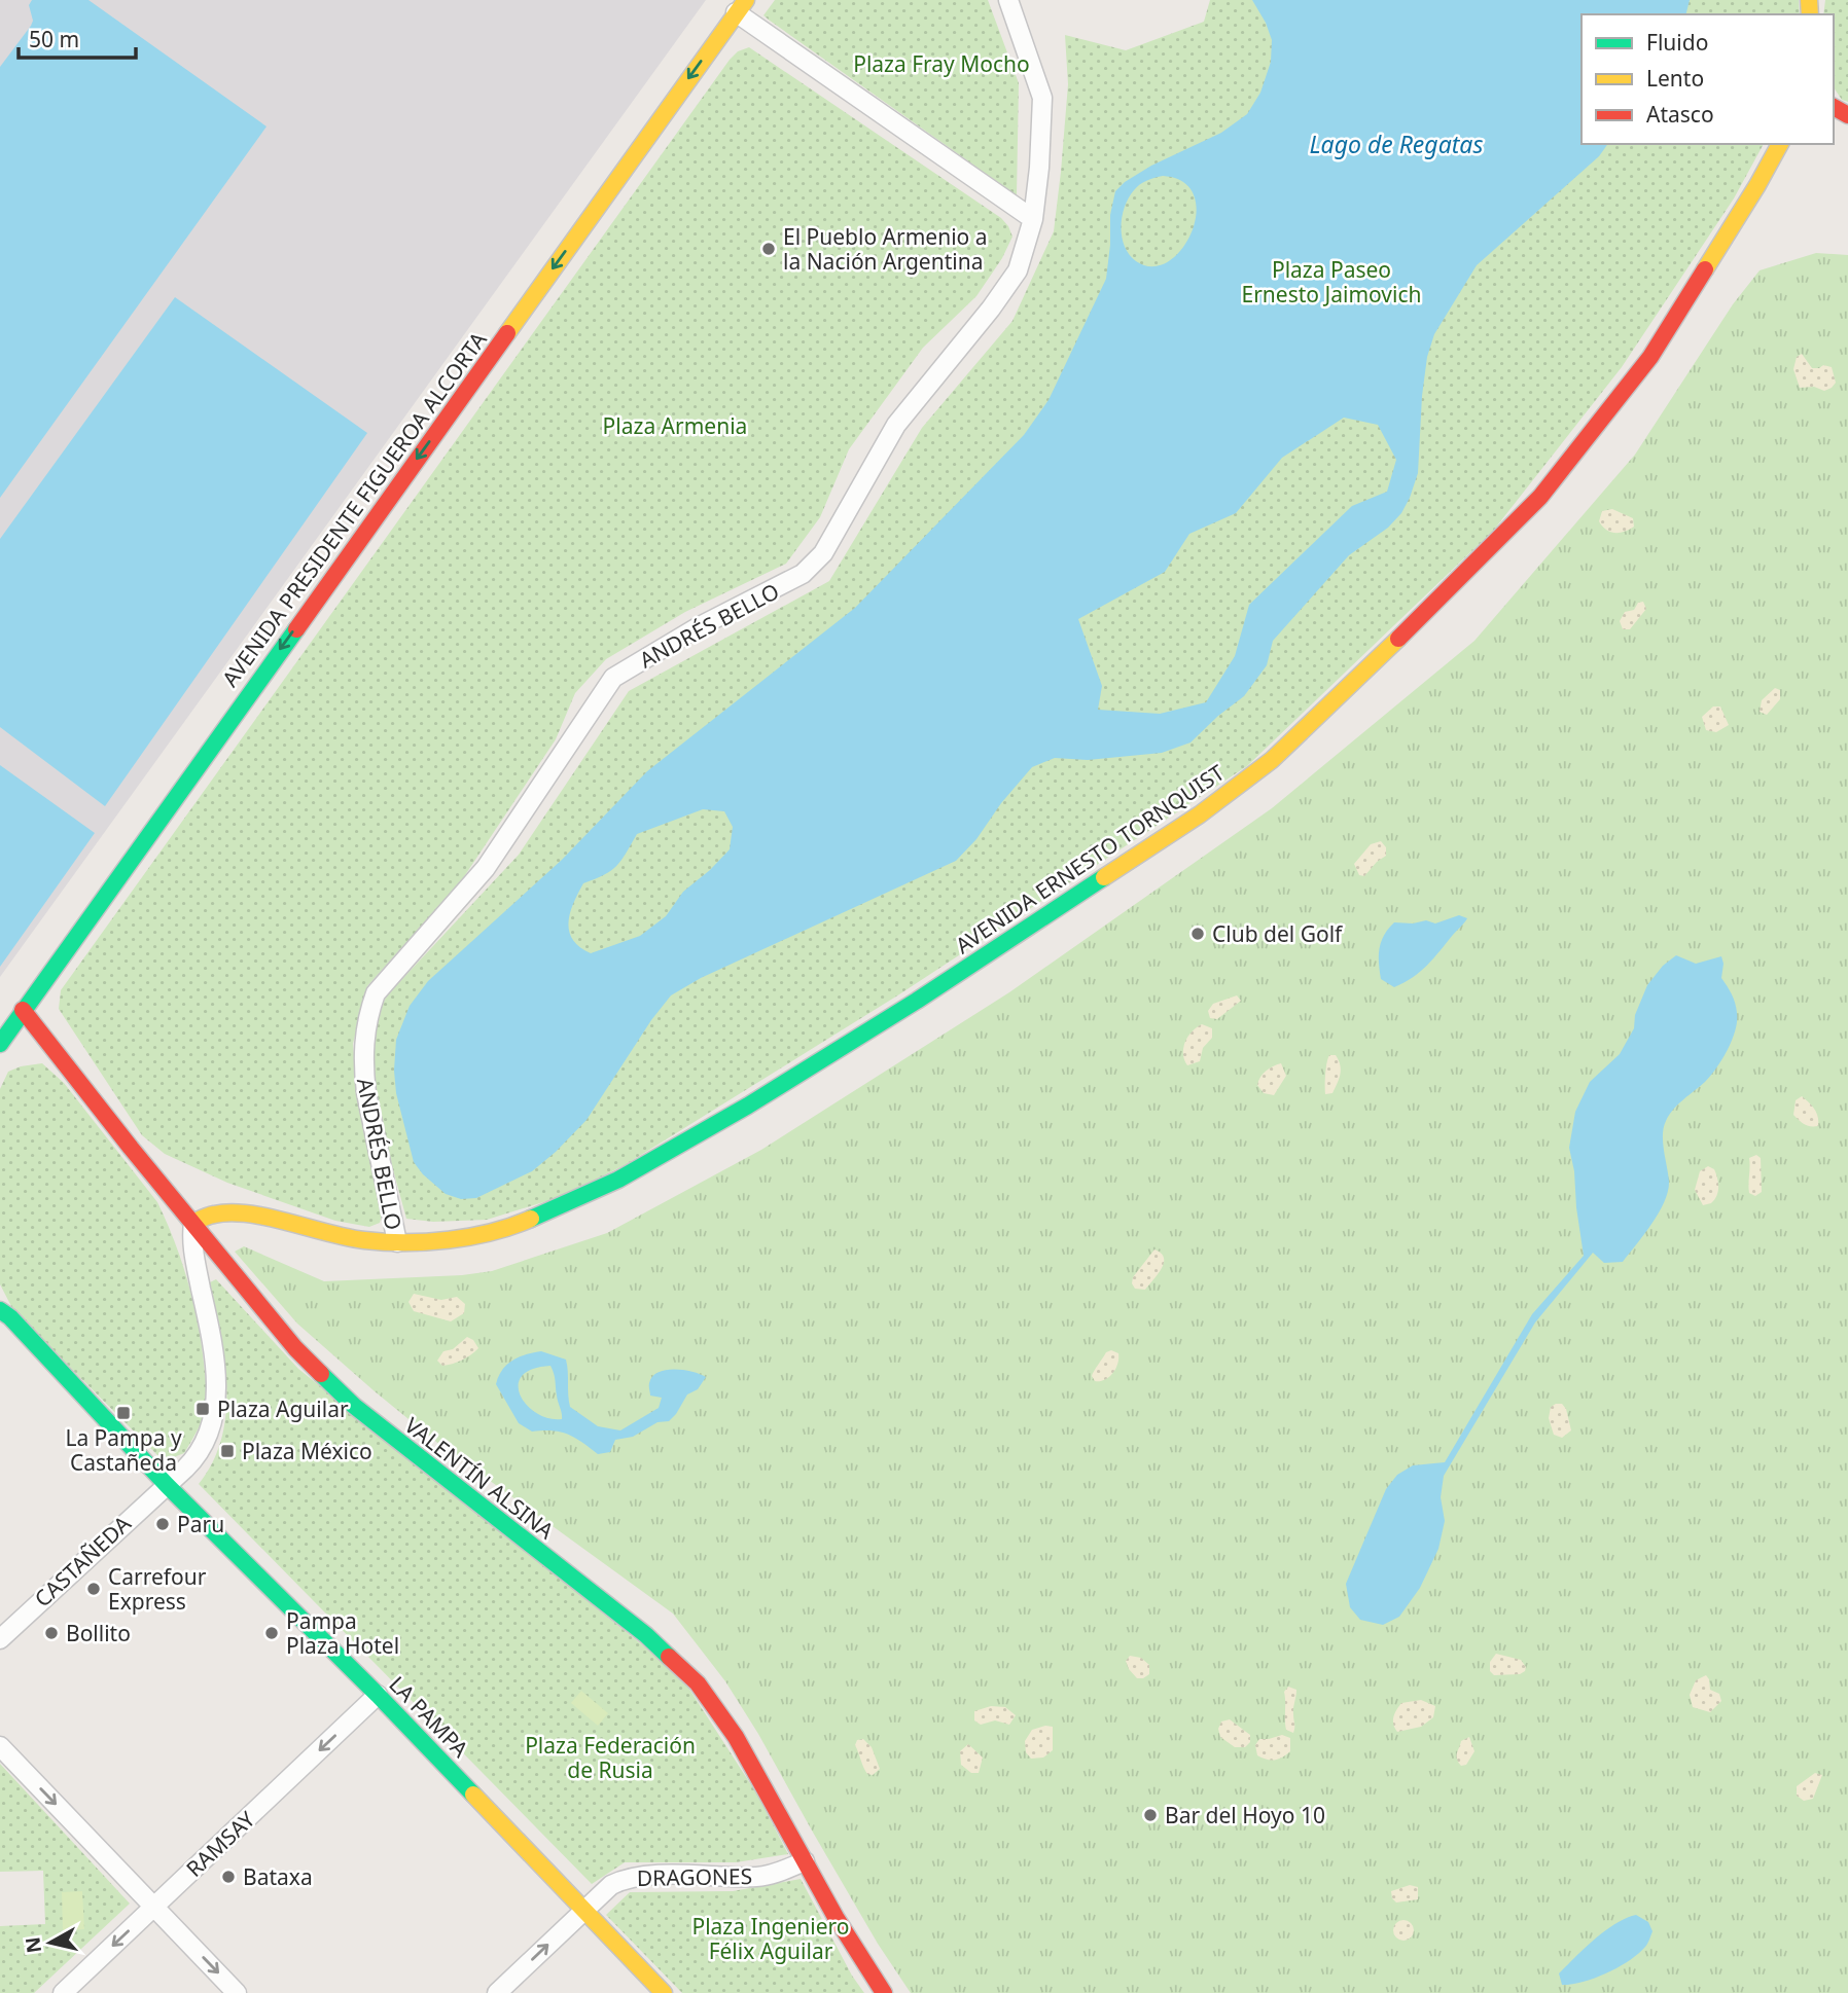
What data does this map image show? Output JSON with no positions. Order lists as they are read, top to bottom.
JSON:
{
  "streets": {
    "street": [
      "AVENIDA PRESIDENTE FIGUEROA ALCORTA",
      "ANDRÉS BELLO",
      "AVENIDA ERNESTO TORNQUIST",
      "VALENTÍN ALSINA",
      "CASTAÑEDA",
      "LA PAMPA",
      "RAMSAY",
      "DRAGONES"
    ]
  },
  "crossings": [
    ["AVENIDA PRESIDENTE FIGUEROA ALCORTA", "VALENTÍN ALSINA"],
    ["ANDRÉS BELLO", "AVENIDA ERNESTO TORNQUIST"],
    ["AVENIDA ERNESTO TORNQUIST", "VALENTÍN ALSINA"],
    ["AVENIDA ERNESTO TORNQUIST", "CASTAÑEDA"],
    ["VALENTÍN ALSINA", "CASTAÑEDA"],
    ["VALENTÍN ALSINA", "DRAGONES"],
    ["CASTAÑEDA", "LA PAMPA"],
    ["LA PAMPA", "RAMSAY"],
    ["LA PAMPA", "DRAGONES"]
  ],
  "one_way": ["AVENIDA PRESIDENTE FIGUEROA ALCORTA", "RAMSAY"],
  "water": ["Lago de Regatas"],
  "parks": [
    "Plaza Fray Mocho",
    "Plaza Paseo Ernesto Jaimovich",
    "Plaza Armenia",
    "Plaza Federación de Rusia",
    "Plaza Ingeniero Félix Aguilar"
  ],
  "places": {
    "other": [
      "El Pueblo Armenio a la Nación Argentina",
      "Club del Golf",
      "Paru",
      "Carrefour Express",
      "Bollito",
      "Pampa Plaza Hotel",
      "Bar del Hoyo 10",
      "Bataxa"
    ],
    "transit": ["Plaza Aguilar", "La Pampa y Castañeda", "Plaza México"]
  },
  "legend": ["Fluido", "Lento", "Atasco"],
  "scale_bar": "50 m",
  "north": "left"
}
